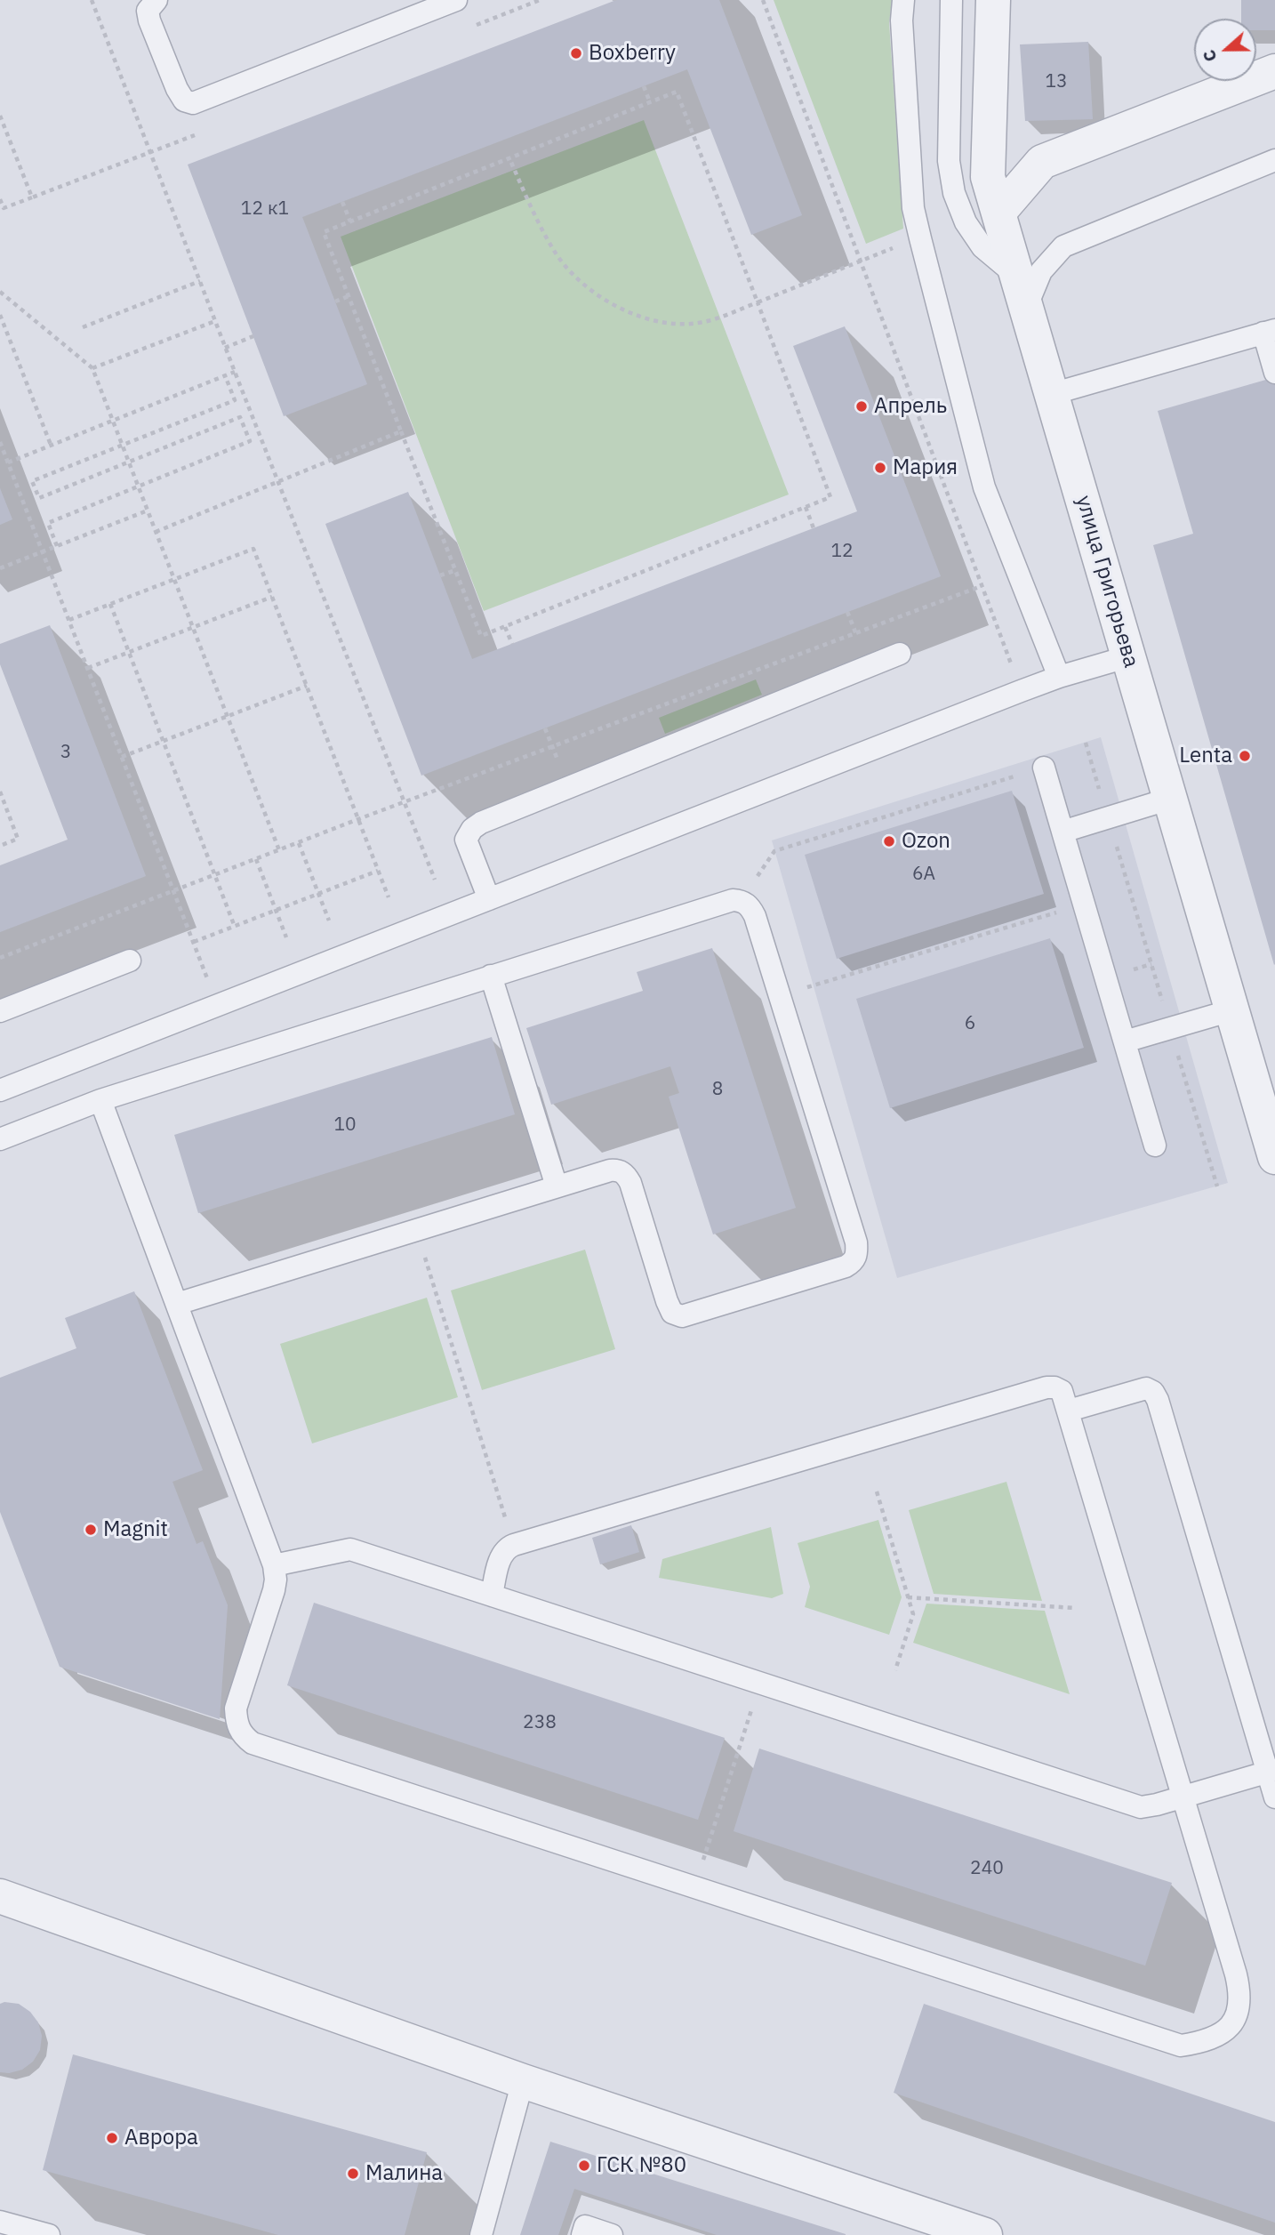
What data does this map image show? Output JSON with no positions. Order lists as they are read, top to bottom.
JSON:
{
  "streets": {
    "street": ["улица Григорьева"]
  },
  "places": [
    "Boxberry",
    "Апрель",
    "Мария",
    "Lenta",
    "Ozon",
    "Magnit",
    "Аврора",
    "ГСК №80",
    "Малина"
  ],
  "house_numbers": [
    "13",
    "12 к1",
    "12",
    "3",
    "6А",
    "6",
    "8",
    "10",
    "238",
    "240"
  ],
  "north": "left"
}
